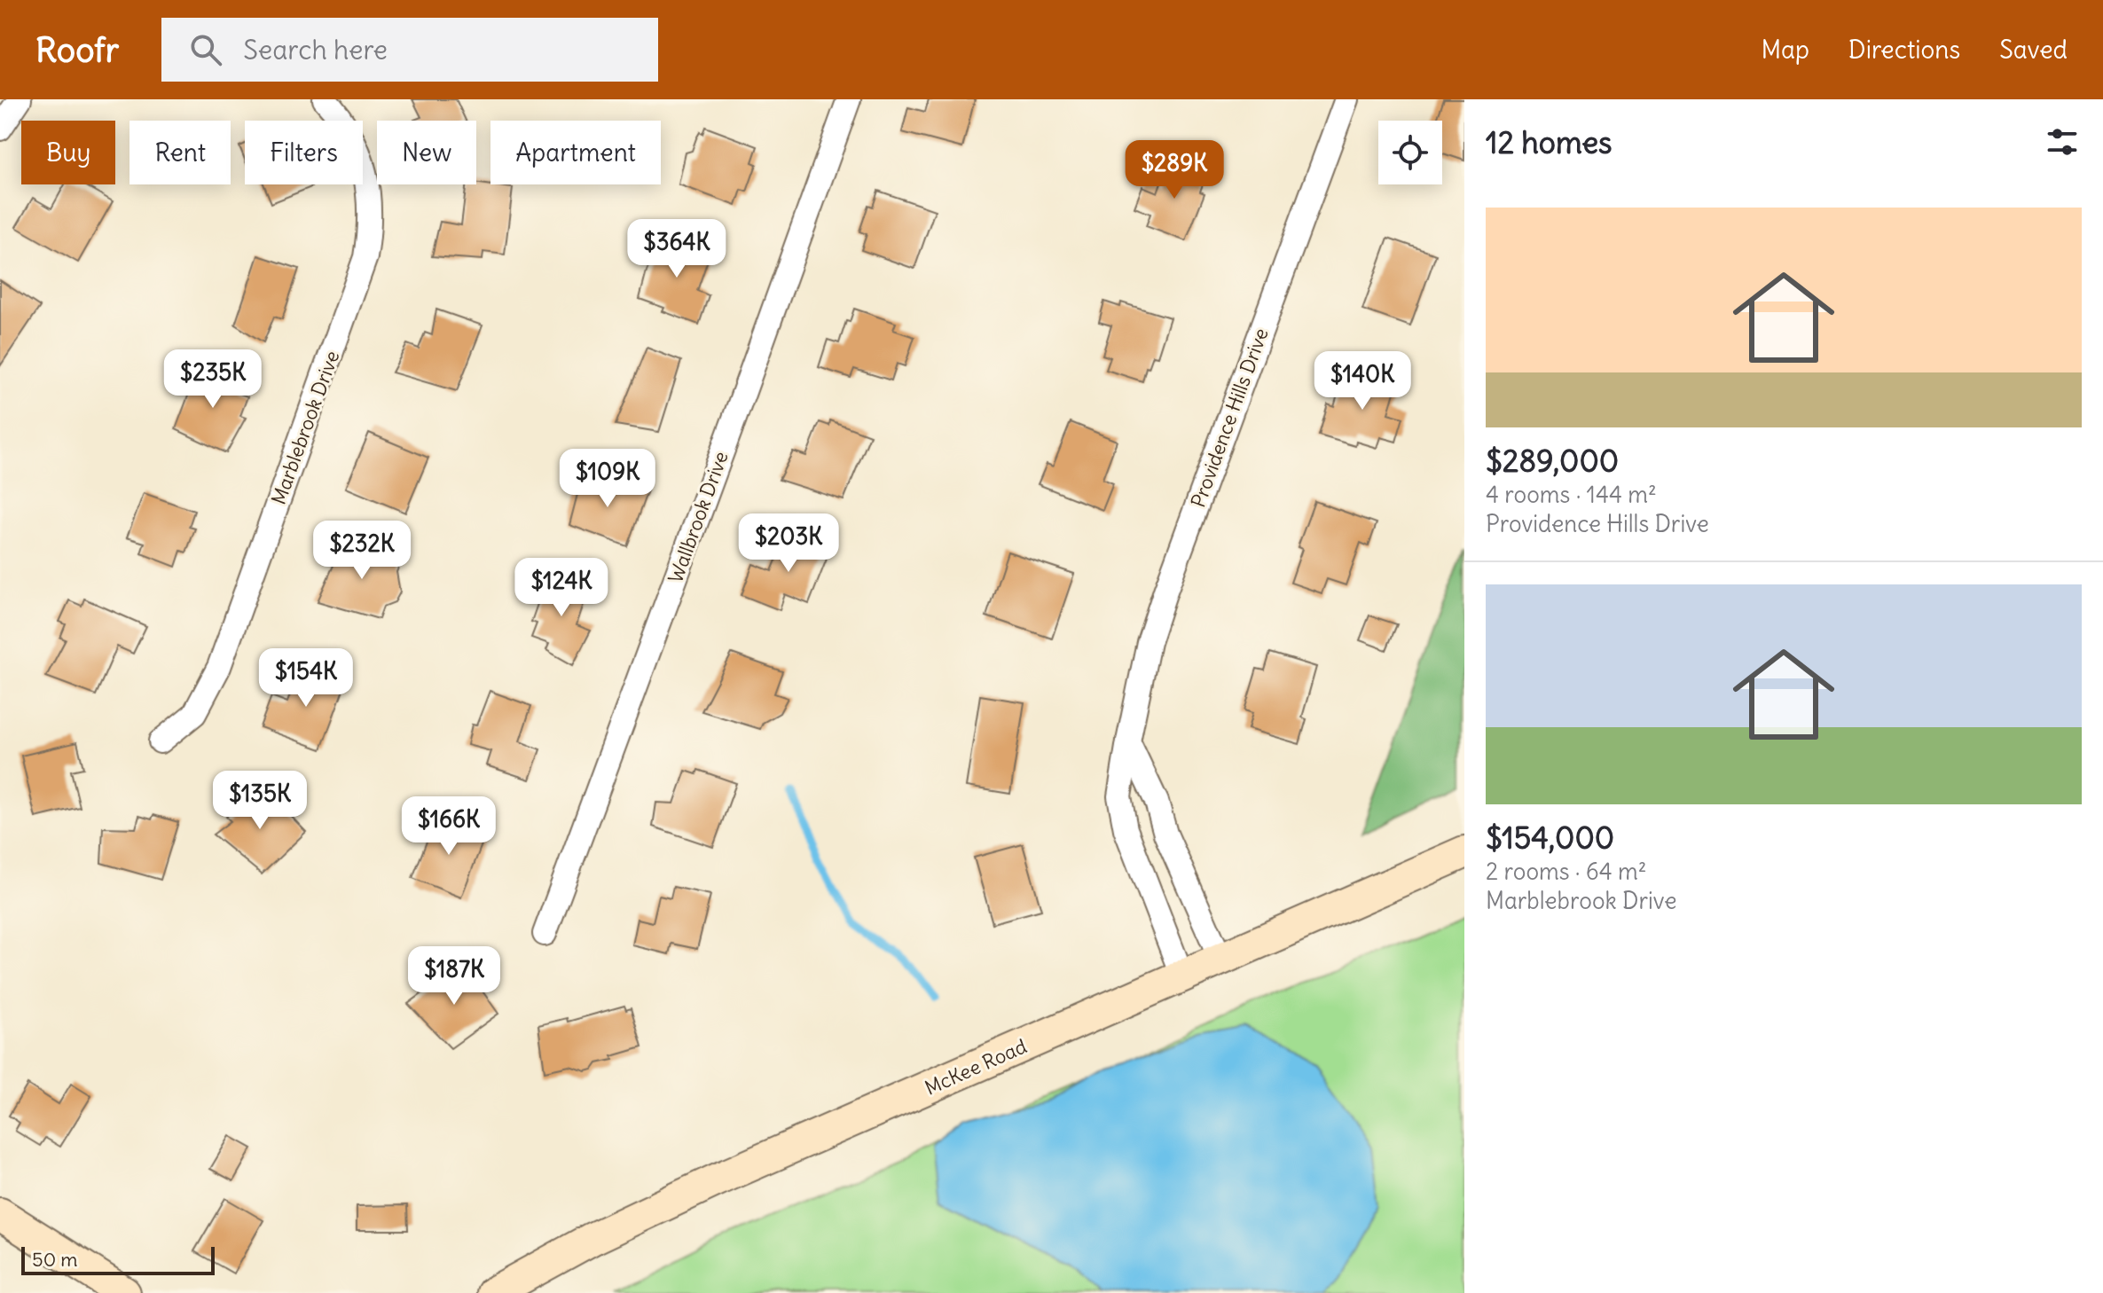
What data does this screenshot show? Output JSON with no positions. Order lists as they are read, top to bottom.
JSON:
{
  "streets": {
    "street": [
      "Providence Hills Drive",
      "Marblebrook Drive",
      "Wallbrook Drive",
      "McKee Road"
    ]
  },
  "crossings": [
    ["Providence Hills Drive", "McKee Road"]
  ],
  "scale_bar": "50 m",
  "page": {
    "header": "Roofr",
    "search": "Search here",
    "nav": ["Map", "Directions", "Saved"],
    "heading": "12 homes",
    "chip": [
      "Buy",
      "Rent",
      "Filters",
      "New",
      "Apartment"
    ],
    "price": [
      "$289K",
      "$364K",
      "$235K",
      "$140K",
      "$109K",
      "$203K",
      "$232K",
      "$124K",
      "$154K",
      "$135K",
      "$166K",
      "$187K"
    ],
    "list": [
      {
        "name": "$289,000",
        "note": "4 rooms · 144 m² · Providence Hills Drive"
      },
      {
        "name": "$154,000",
        "note": "2 rooms · 64 m² · Marblebrook Drive"
      }
    ],
    "scale": "50 m"
  }
}
